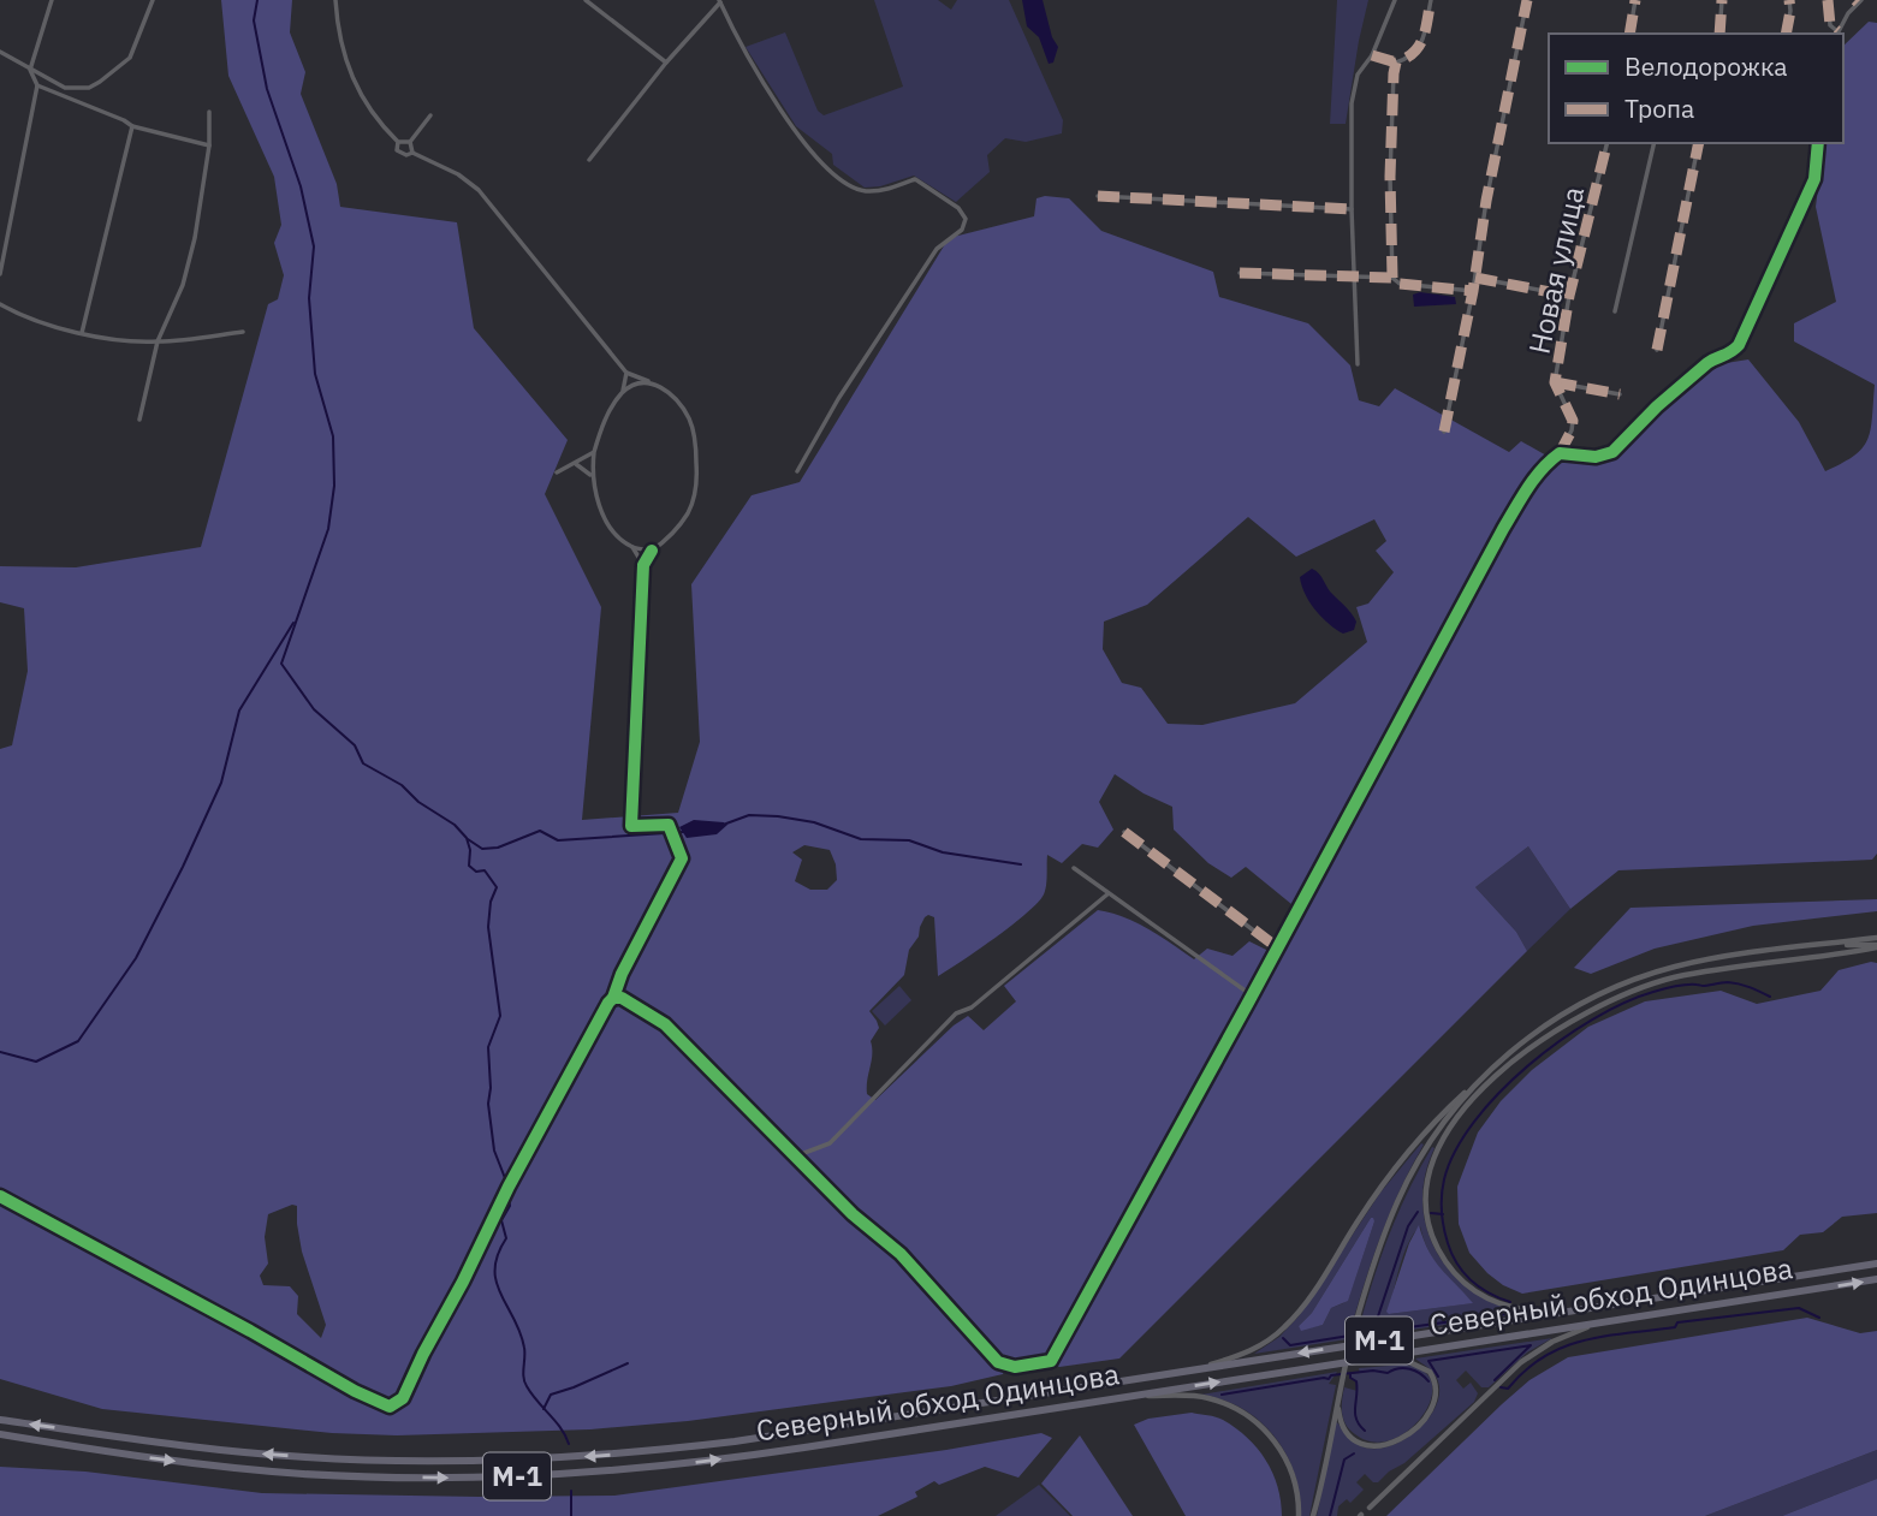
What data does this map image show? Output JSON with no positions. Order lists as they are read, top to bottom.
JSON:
{
  "streets": {
    "highway": ["Северный обход Одинцова", "М-1"],
    "street": ["Новая улица"]
  },
  "legend": ["Велодорожка", "Тропа"]
}
